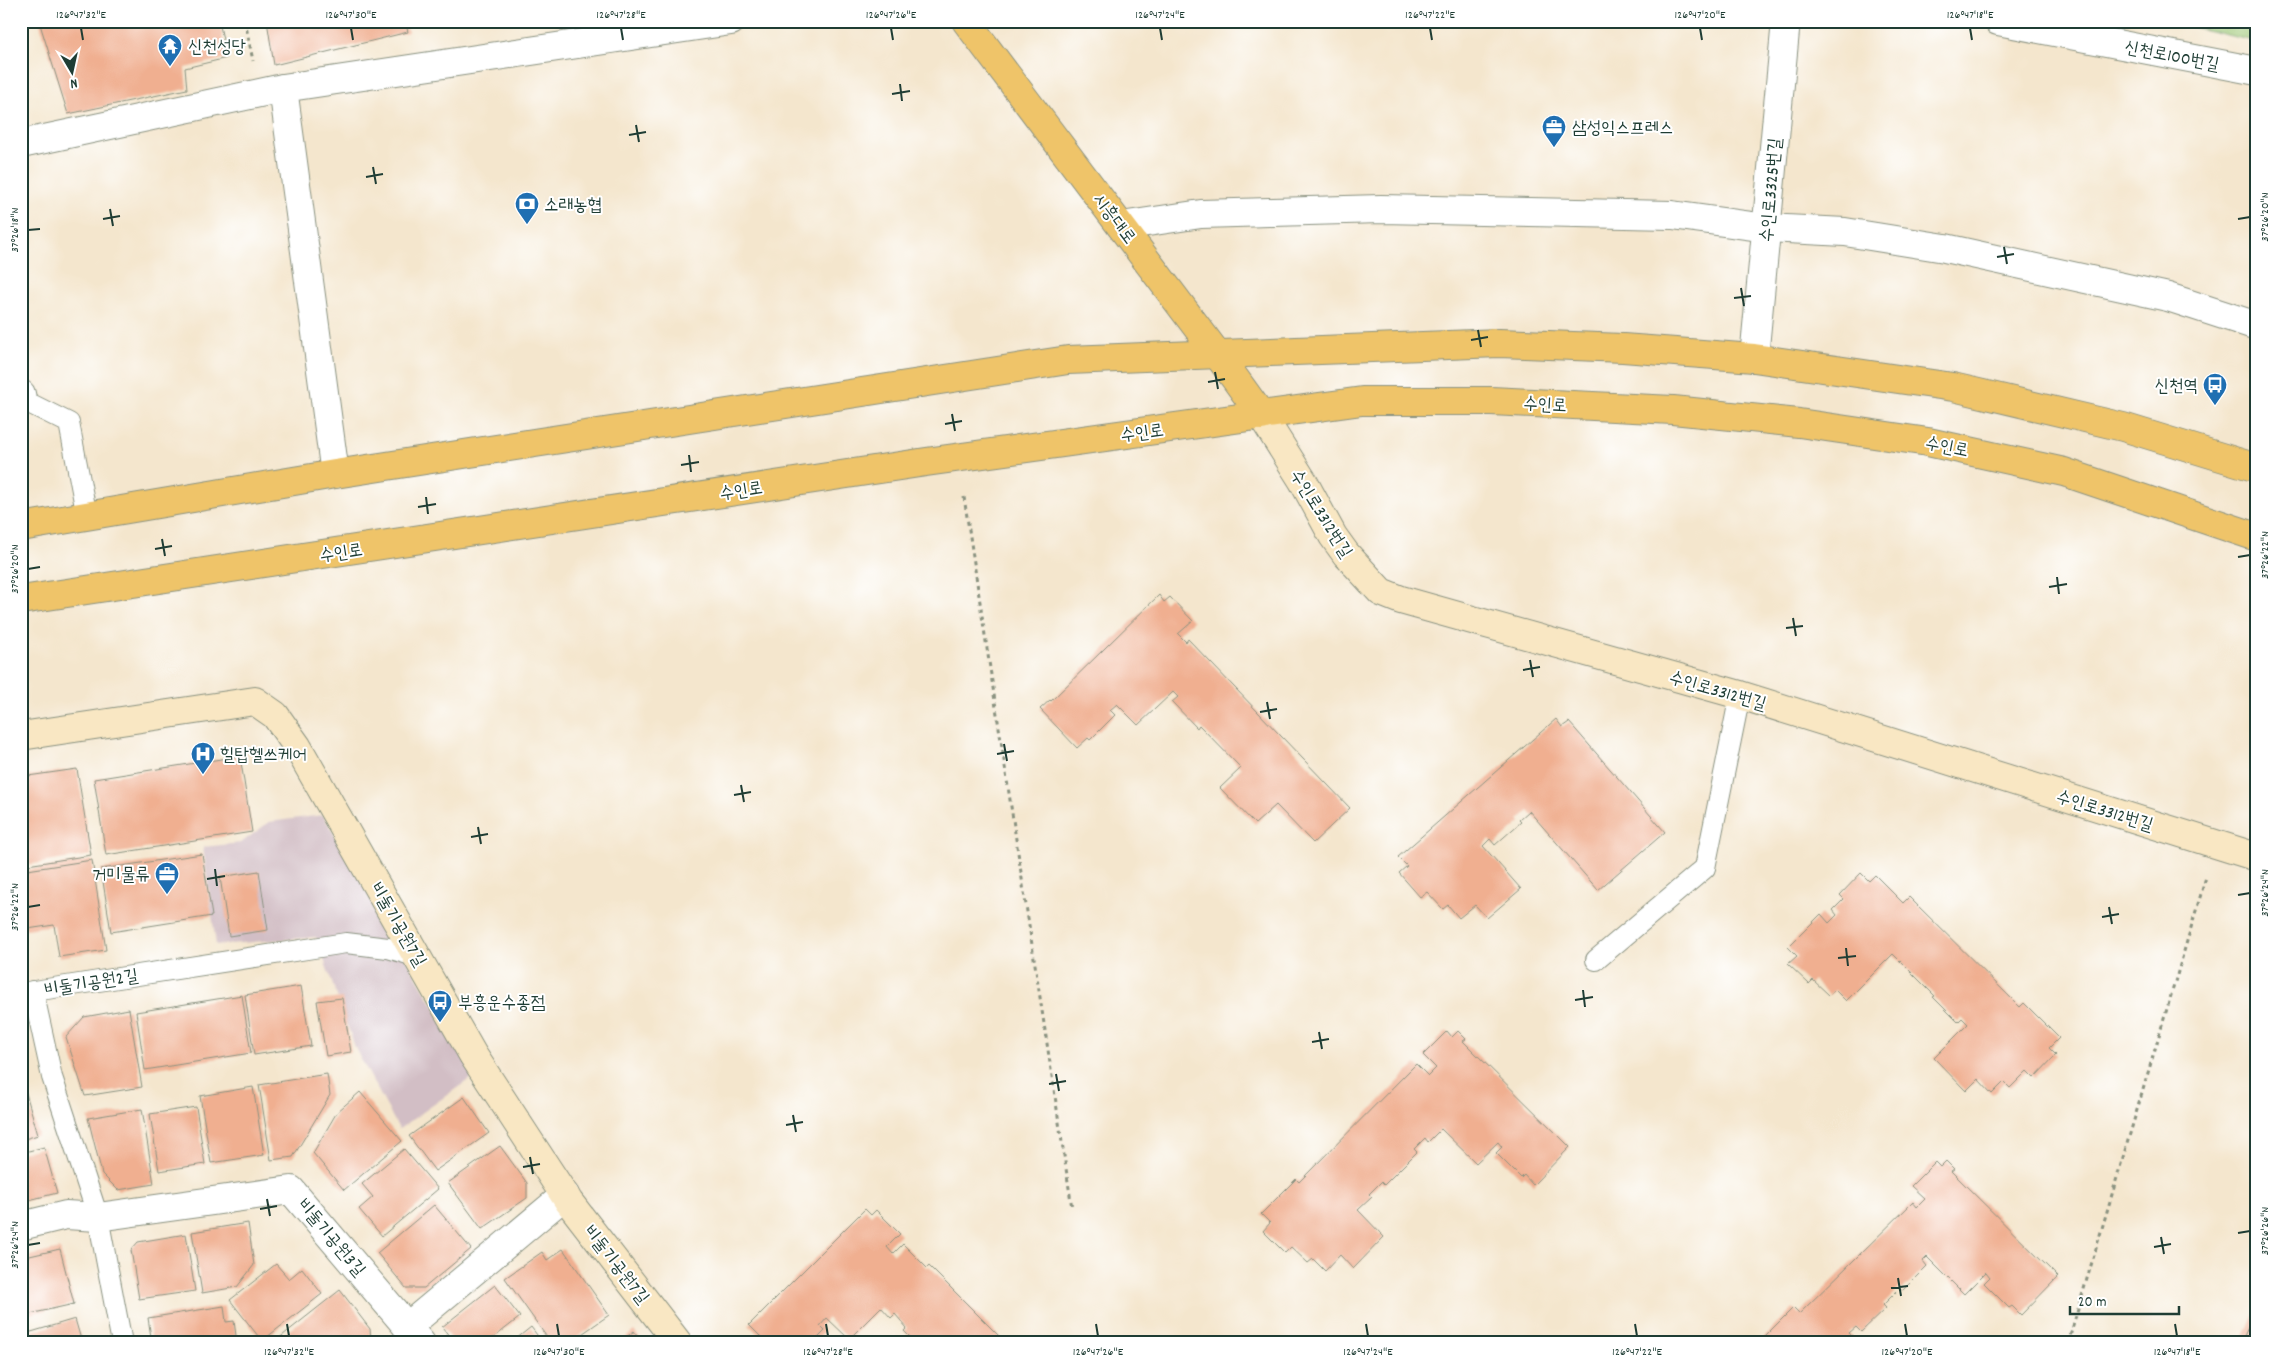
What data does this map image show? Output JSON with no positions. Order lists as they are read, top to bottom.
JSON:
{
  "streets": {
    "main road": ["시흥대로", "수인로"],
    "street": [
      "신천로100번길",
      "수인로3325번길",
      "수인로3312번길",
      "비둘기공원7길",
      "비둘기공원3길"
    ],
    "lane": ["비둘기공원2길"]
  },
  "crossings": [
    ["시흥대로", "수인로"],
    ["시흥대로", "수인로3312번길"],
    ["수인로", "수인로3312번길"],
    ["비둘기공원7길", "비둘기공원2길"],
    ["비둘기공원2길", "비둘기공원3길"]
  ],
  "places": {
    "temple": ["신천성당"],
    "office": ["삼성익스프레스", "거미물류"],
    "bank": ["소래농협"],
    "bus stop": ["신천역", "부흥운수종점"],
    "hospital": ["힐탑헬쓰케어"]
  },
  "scale_bar": "20 m",
  "north": "bottom",
  "coordinates": [
    "126°47'32\"E",
    "126°47'30\"E",
    "126°47'28\"E",
    "126°47'26\"E",
    "126°47'24\"E",
    "126°47'22\"E",
    "126°47'20\"E",
    "126°47'18\"E",
    "37°26'20\"N",
    "37°26'18\"N",
    "37°26'22\"N",
    "37°26'24\"N",
    "37°26'26\"N"
  ]
}
